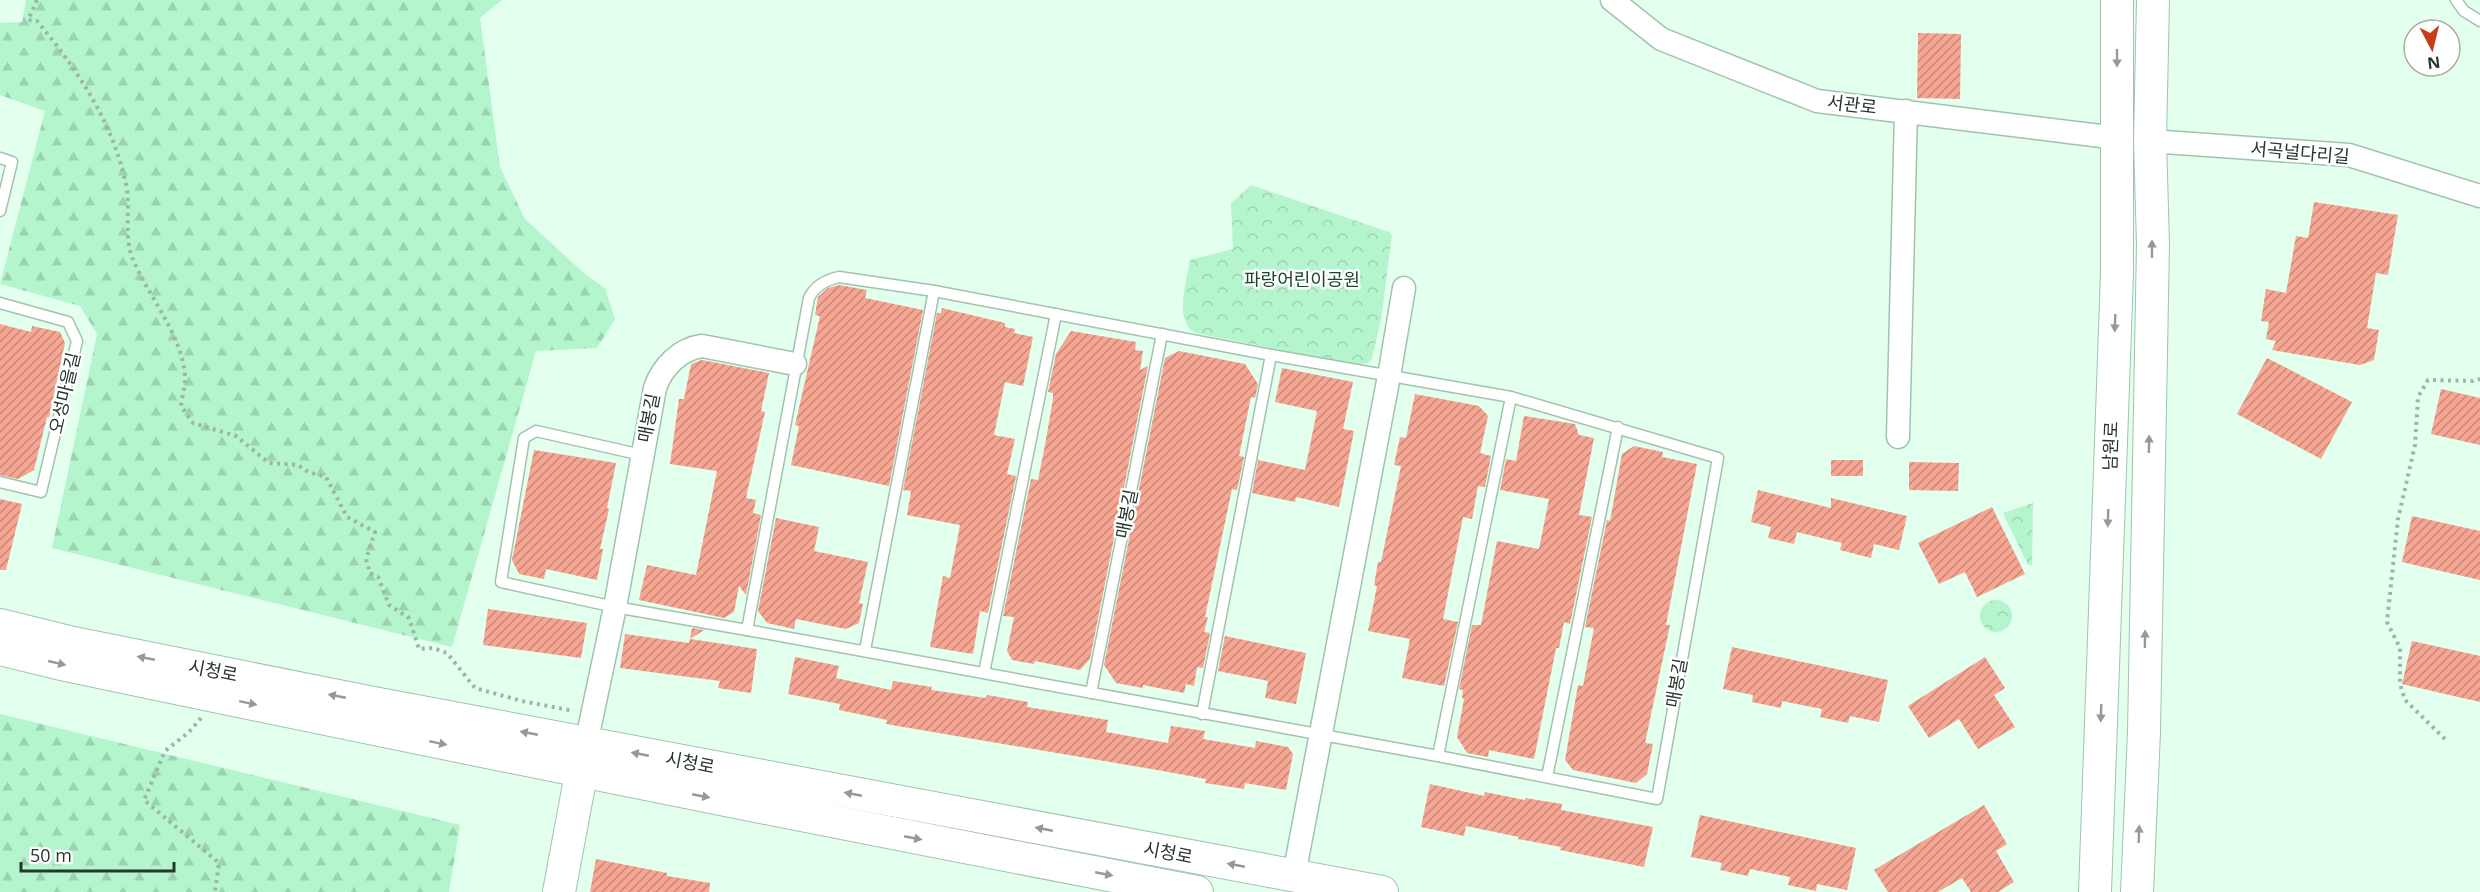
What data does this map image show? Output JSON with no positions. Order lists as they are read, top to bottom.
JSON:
{
  "streets": {
    "street": [
      "서관로",
      "서곡널다리길",
      "매봉길",
      "남원로",
      "시청로"
    ],
    "lane": ["오성마을길"]
  },
  "crossings": [
    ["서관로", "남원로"],
    ["서곡널다리길", "남원로"]
  ],
  "parks": ["파랑어린이공원"],
  "scale_bar": "50 m",
  "north": "bottom"
}
